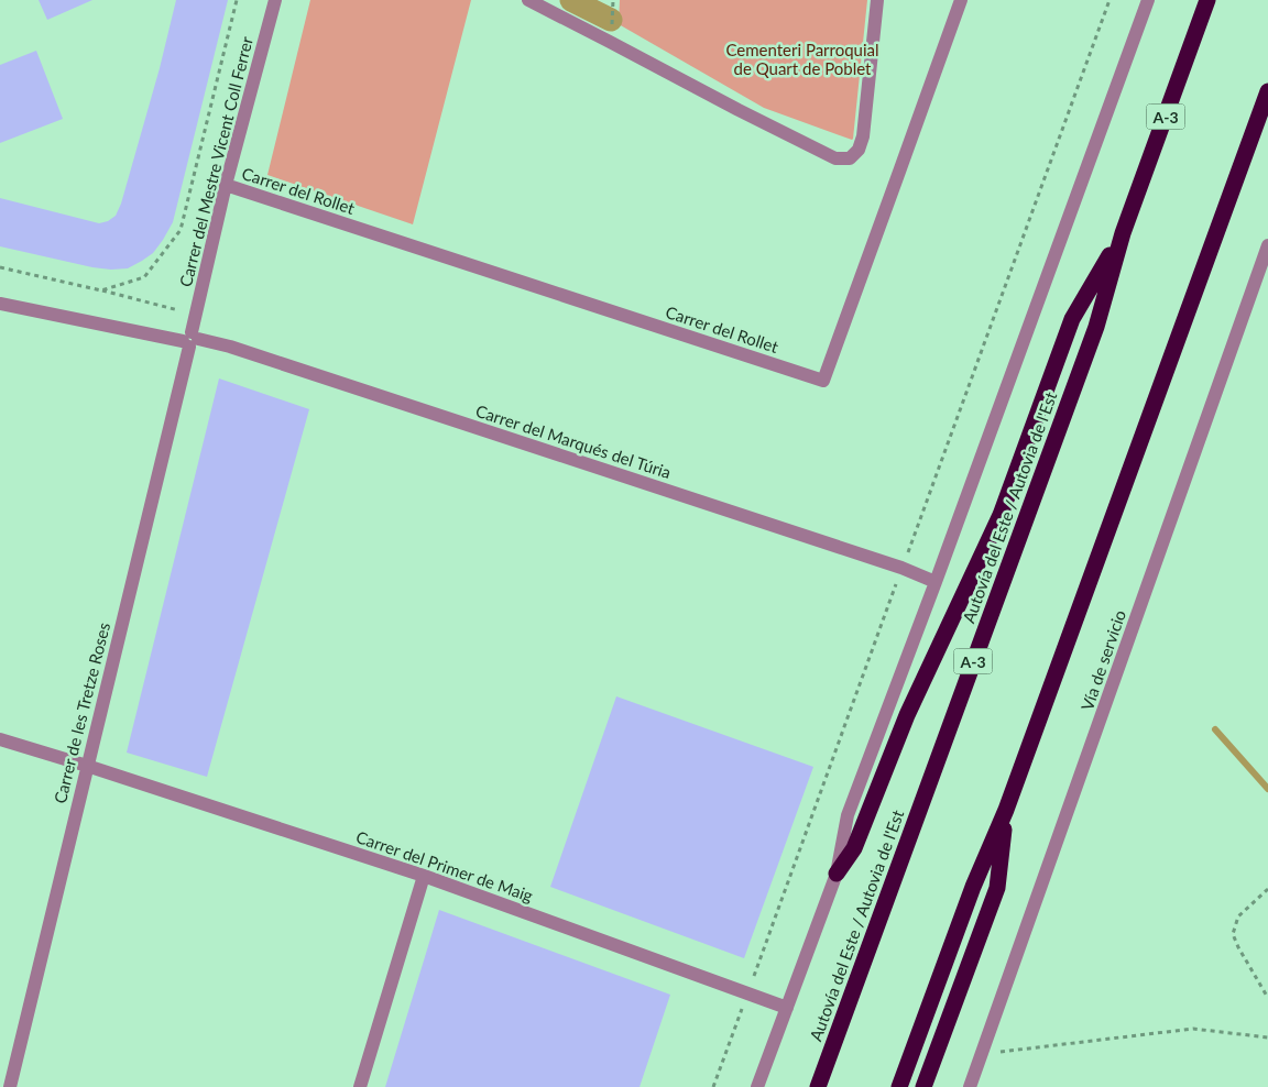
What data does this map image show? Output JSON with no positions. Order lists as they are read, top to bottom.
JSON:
{
  "streets": {
    "highway": ["A-3", "Autovía del Este / Autovia de l'Est"],
    "street": [
      "Carrer del Mestre Vicent Coll Ferrer",
      "Carrer del Rollet",
      "Carrer del Marqués del Túria",
      "Vía de servicio",
      "Carrer de les Tretze Roses",
      "Carrer del Primer de Maig"
    ]
  },
  "crossings": [
    ["Carrer del Mestre Vicent Coll Ferrer", "Carrer del Rollet"],
    ["Carrer del Mestre Vicent Coll Ferrer", "Carrer del Marqués del Túria"],
    ["Carrer del Mestre Vicent Coll Ferrer", "Carrer de les Tretze Roses"],
    ["Carrer del Marqués del Túria", "Carrer de les Tretze Roses"],
    ["Carrer de les Tretze Roses", "Carrer del Primer de Maig"]
  ],
  "parks": ["Cementeri Parroquial de Quart de Poblet"]
}
